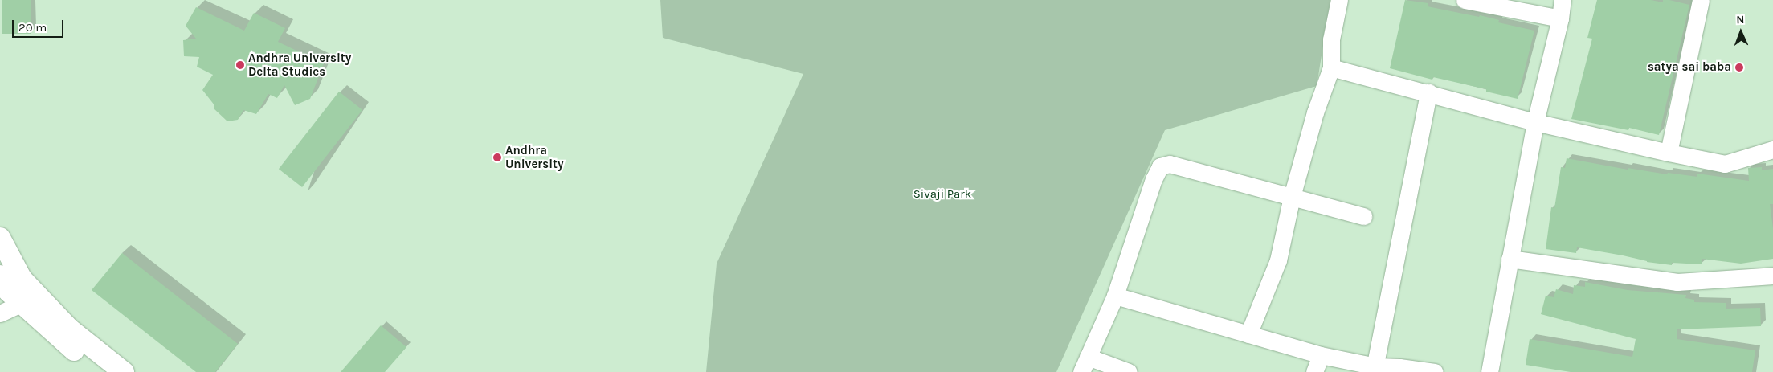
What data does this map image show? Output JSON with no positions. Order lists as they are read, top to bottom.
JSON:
{
  "parks": ["Sivaji Park"],
  "places": ["Andhra University Delta Studies", "satya sai baba", "Andhra University"],
  "scale_bar": "20 m",
  "north": "top"
}
